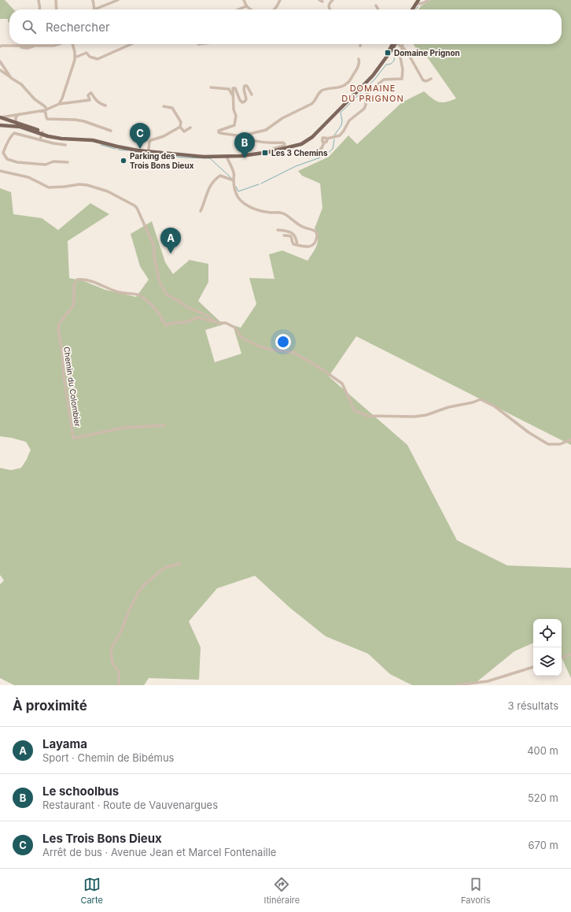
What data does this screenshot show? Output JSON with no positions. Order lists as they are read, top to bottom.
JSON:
{
  "streets": {
    "street": ["Chemin du Colombier"]
  },
  "districts": ["DOMAINE DU PRIGNON"],
  "places": {
    "transit": ["Domaine Prignon", "Les 3 Chemins"],
    "other": ["Parking des Trois Bons Dieux"]
  },
  "page": {
    "search": "Rechercher",
    "pins": ["C", "B", "A"],
    "heading": ["À proximité", "3 résultats"],
    "list": [
      {
        "mark": "A",
        "name": "Layama",
        "note": "Sport · Chemin de Bibémus",
        "value": "400 m"
      },
      {
        "mark": "B",
        "name": "Le schoolbus",
        "note": "Restaurant · Route de Vauvenargues",
        "value": "520 m"
      },
      {
        "mark": "C",
        "name": "Les Trois Bons Dieux",
        "note": "Arrêt de bus · Avenue Jean et Marcel Fontenaille",
        "value": "670 m"
      }
    ],
    "nav": ["Carte", "Itinéraire", "Favoris"]
  }
}
